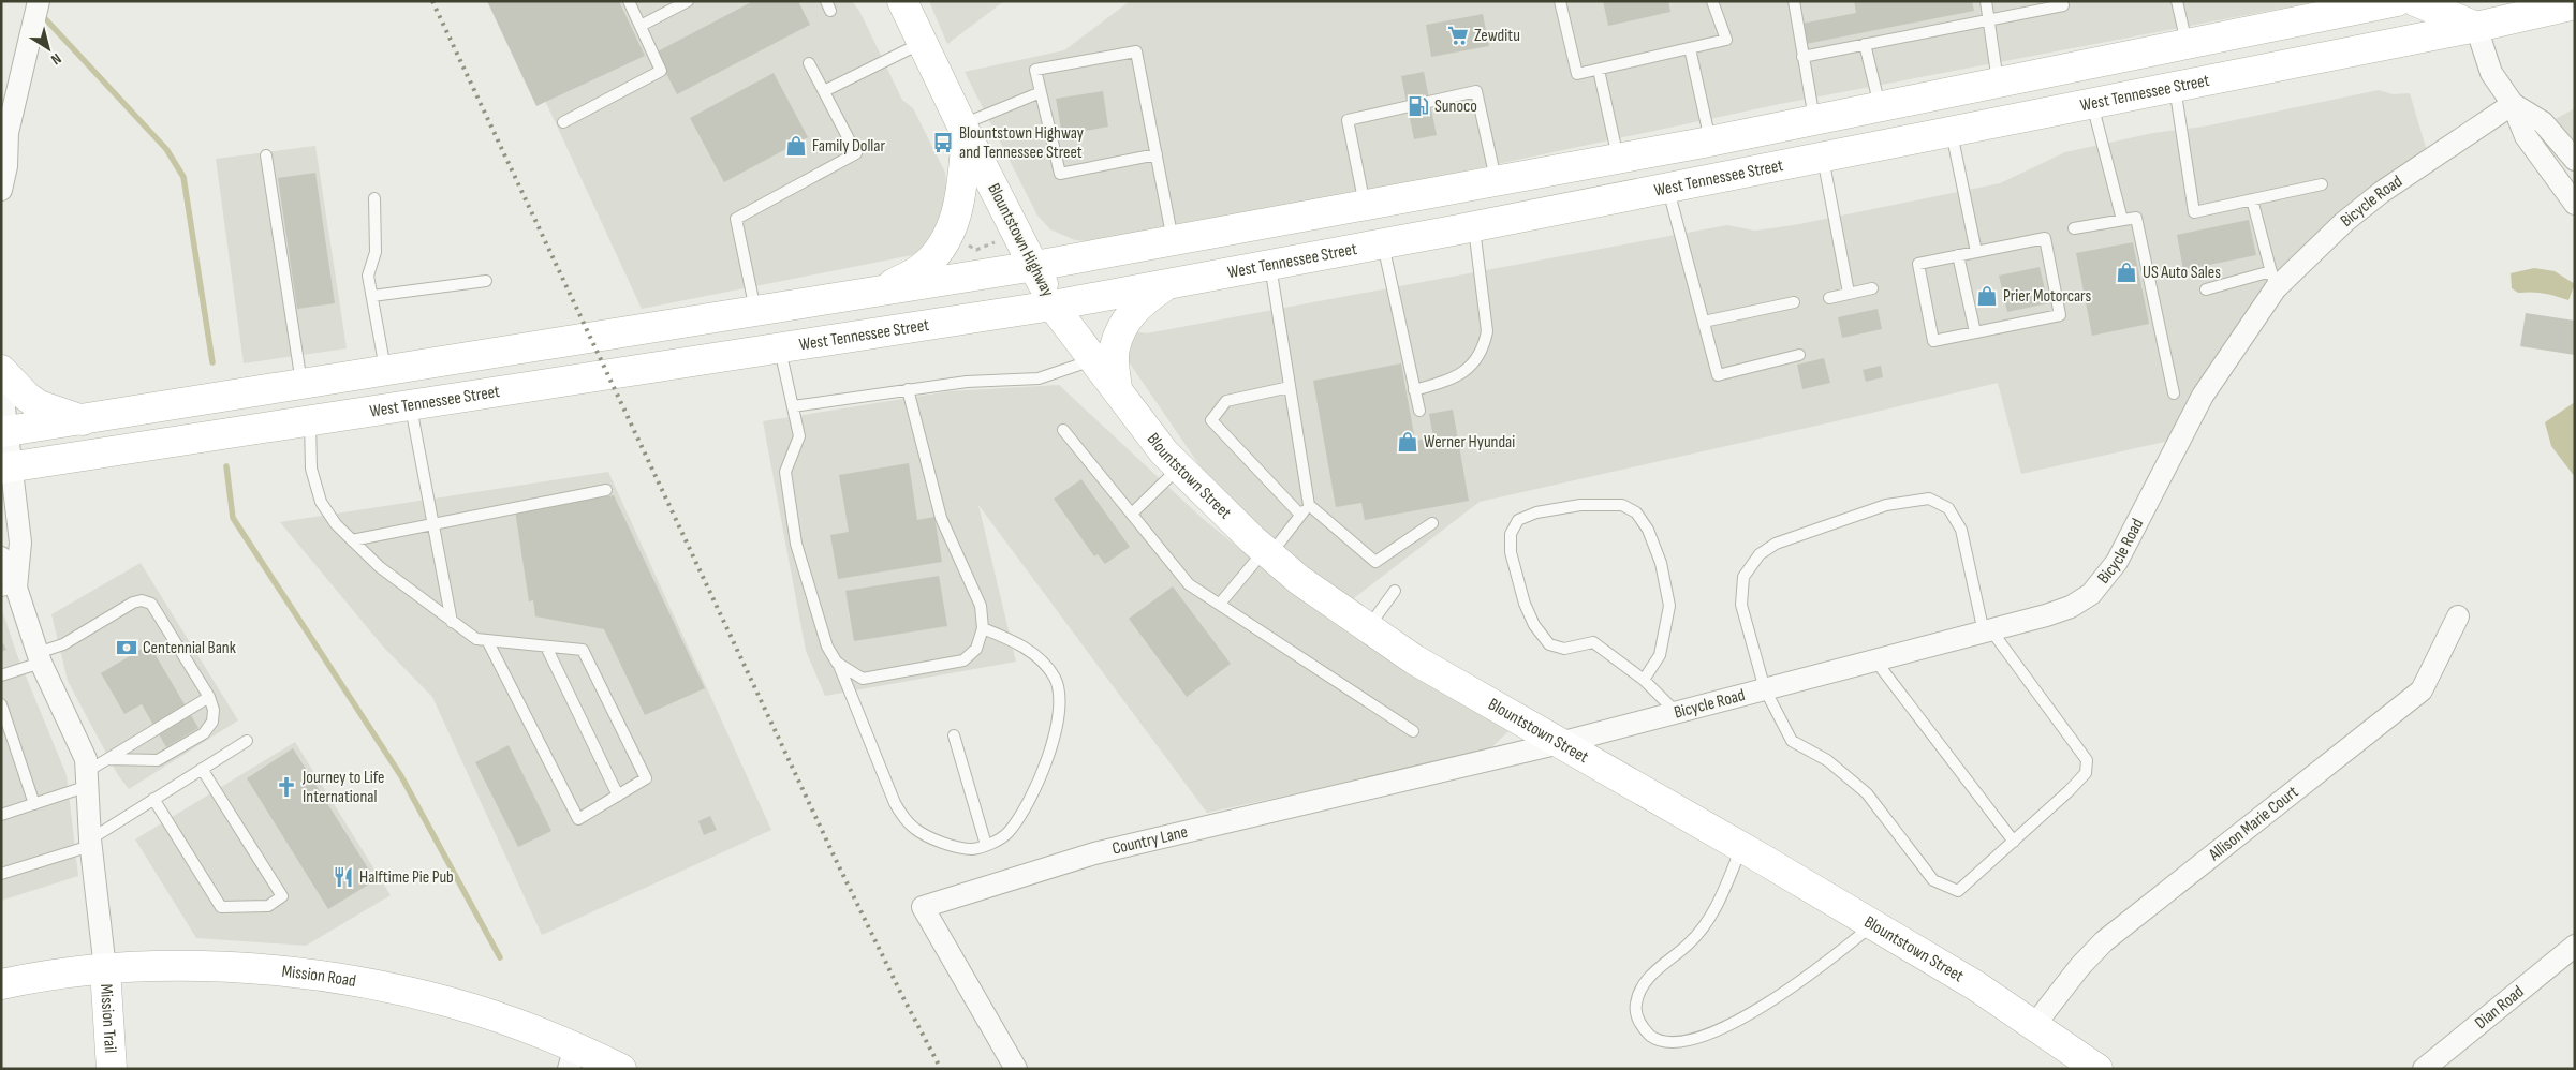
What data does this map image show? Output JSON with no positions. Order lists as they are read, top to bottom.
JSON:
{
  "streets": {
    "main road": [
      "West Tennessee Street",
      "Blountstown Highway",
      "Blountstown Street",
      "Mission Road",
      "Mission Trail"
    ],
    "street": [
      "Bicycle Road",
      "Allison Marie Court",
      "Country Lane",
      "Dian Road"
    ]
  },
  "crossings": [
    ["West Tennessee Street", "Blountstown Highway"],
    ["West Tennessee Street", "Blountstown Street"],
    ["Bicycle Road", "Blountstown Street"],
    ["Bicycle Road", "Country Lane"],
    ["Blountstown Highway", "Blountstown Street"],
    ["Blountstown Street", "Allison Marie Court"],
    ["Blountstown Street", "Country Lane"],
    ["Mission Road", "Mission Trail"]
  ],
  "places": {
    "supermarket": ["Zewditu"],
    "fuel station": ["Sunoco"],
    "bus stop": ["Blountstown Highway and Tennessee Street"],
    "shop": [
      "Family Dollar",
      "US Auto Sales",
      "Prier Motorcars",
      "Werner Hyundai"
    ],
    "bank": ["Centennial Bank"],
    "church": ["Journey to Life International"],
    "restaurant": ["Halftime Pie Pub"]
  },
  "north": "bottom right"
}
